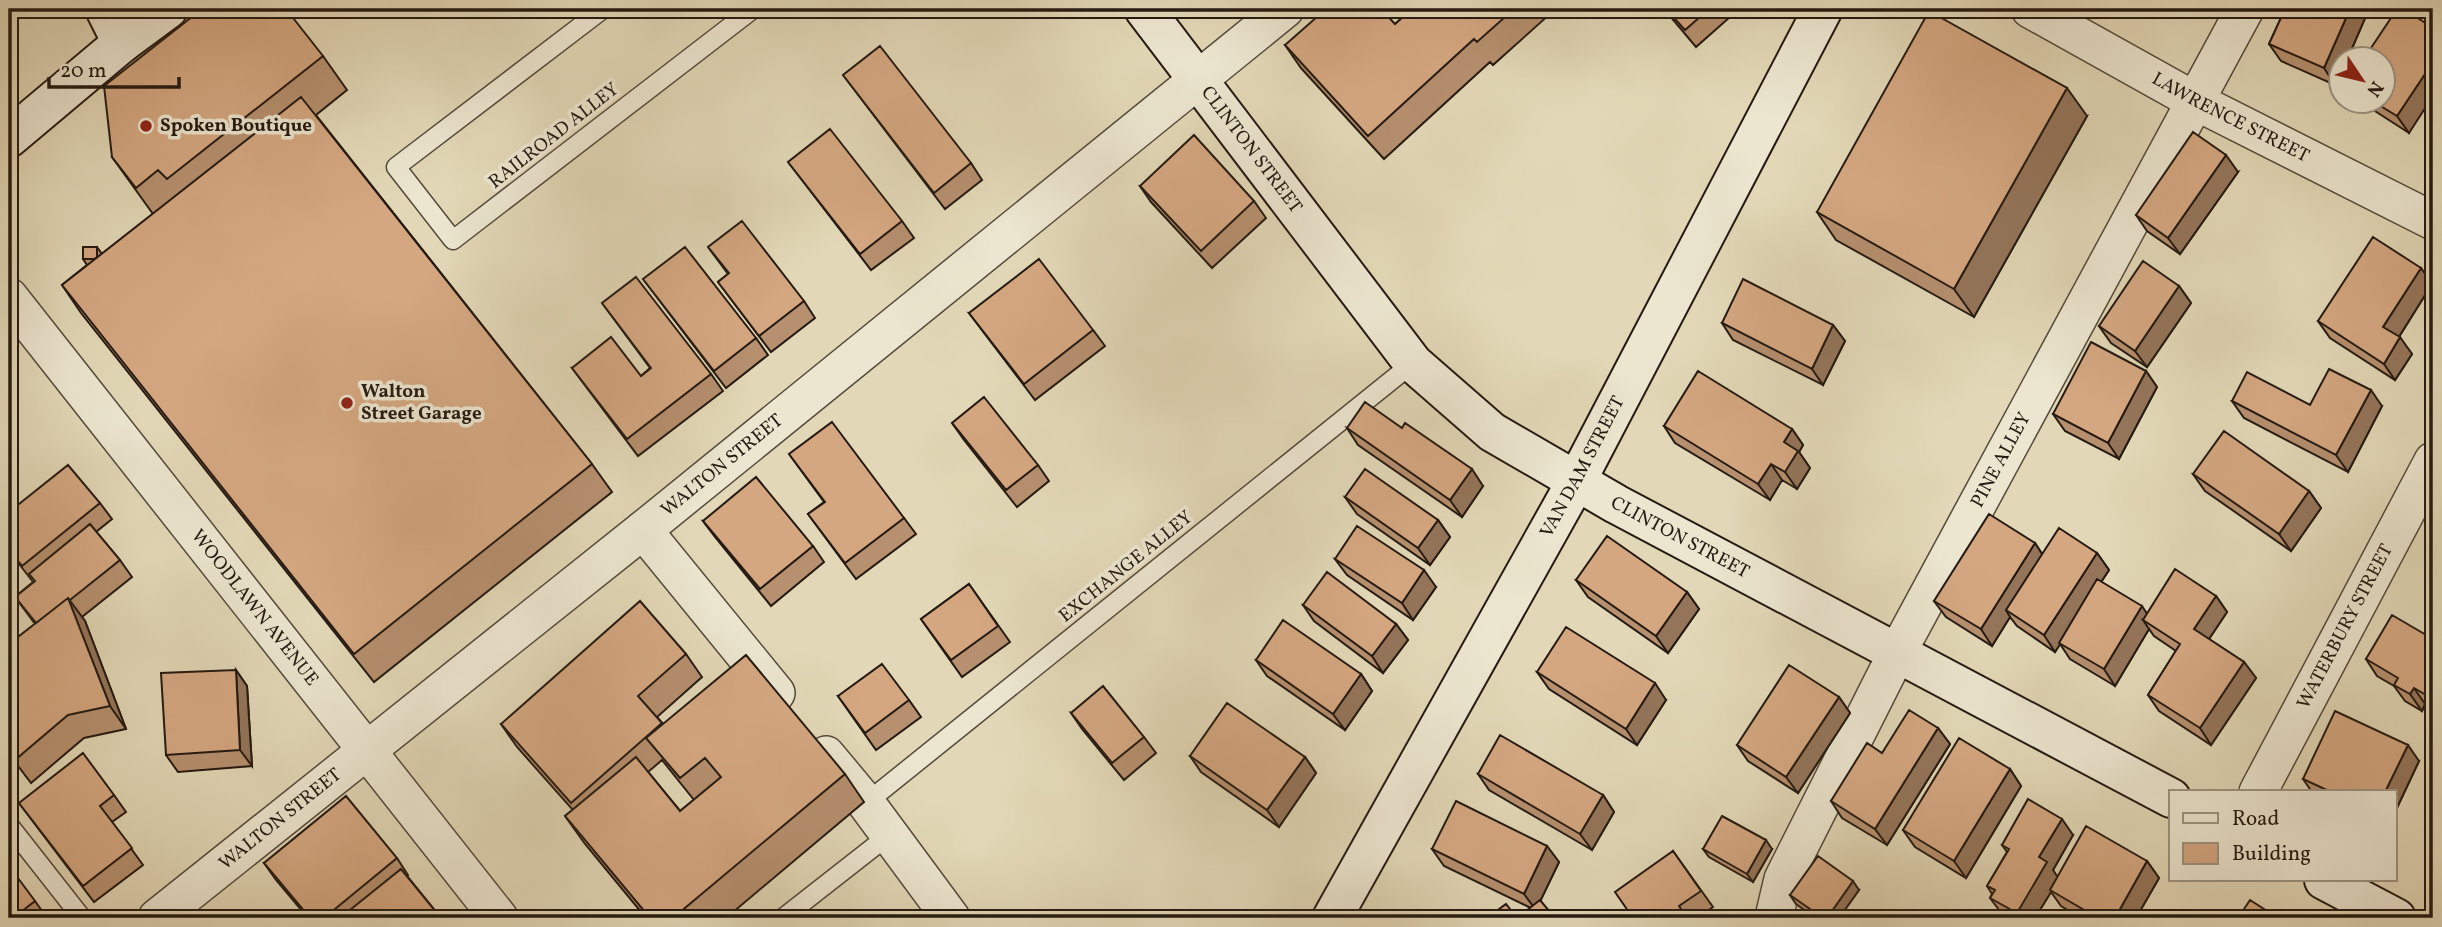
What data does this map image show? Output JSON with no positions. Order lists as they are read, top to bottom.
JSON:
{
  "streets": {
    "street": [
      "LAWRENCE STREET",
      "CLINTON STREET",
      "PINE ALLEY",
      "WALTON STREET",
      "VAN DAM STREET",
      "WOODLAWN AVENUE",
      "WATERBURY STREET"
    ],
    "lane": ["RAILROAD ALLEY", "EXCHANGE ALLEY"]
  },
  "crossings": [
    ["LAWRENCE STREET", "PINE ALLEY"],
    ["CLINTON STREET", "PINE ALLEY"],
    ["CLINTON STREET", "WALTON STREET"],
    ["CLINTON STREET", "VAN DAM STREET"],
    ["CLINTON STREET", "EXCHANGE ALLEY"],
    ["WALTON STREET", "WOODLAWN AVENUE"]
  ],
  "places": ["Spoken Boutique", "Walton Street Garage"],
  "legend": ["Road", "Building"],
  "scale_bar": "20 m",
  "north": "bottom right"
}
